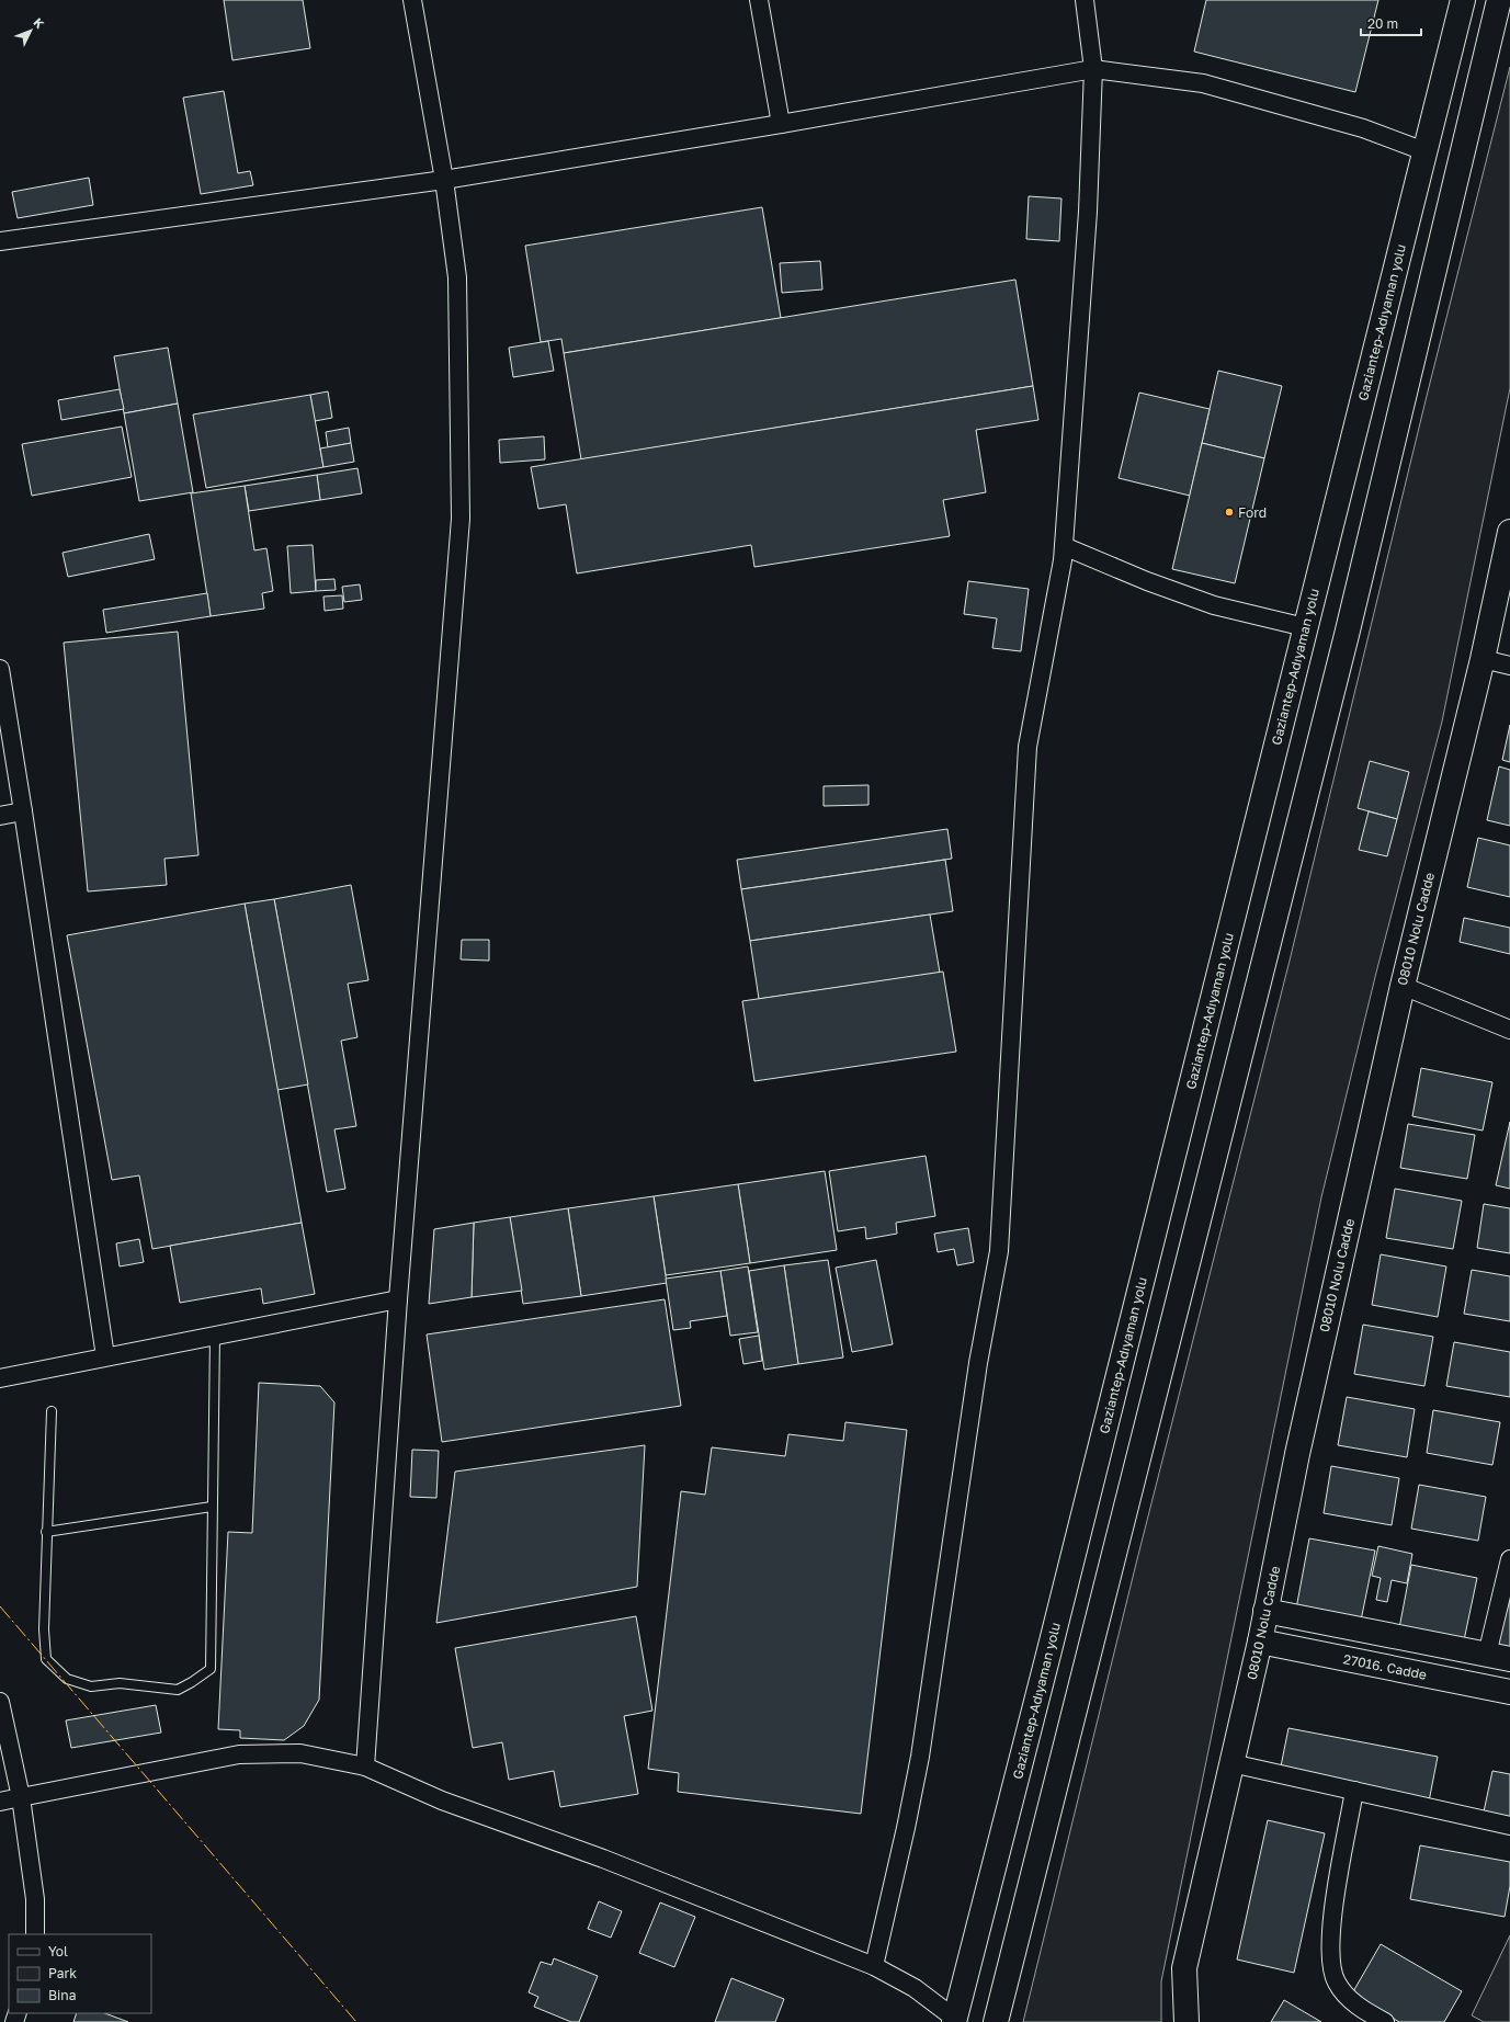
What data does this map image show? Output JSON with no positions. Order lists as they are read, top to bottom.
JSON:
{
  "streets": {
    "main road": ["Gaziantep-Adıyaman yolu", "08010 Nolu Cadde", "27016. Cadde"]
  },
  "crossings": [
    ["08010 Nolu Cadde", "27016. Cadde"]
  ],
  "places": ["Ford"],
  "legend": ["Yol", "Park", "Bina"],
  "scale_bar": "20 m",
  "north": "top right"
}
